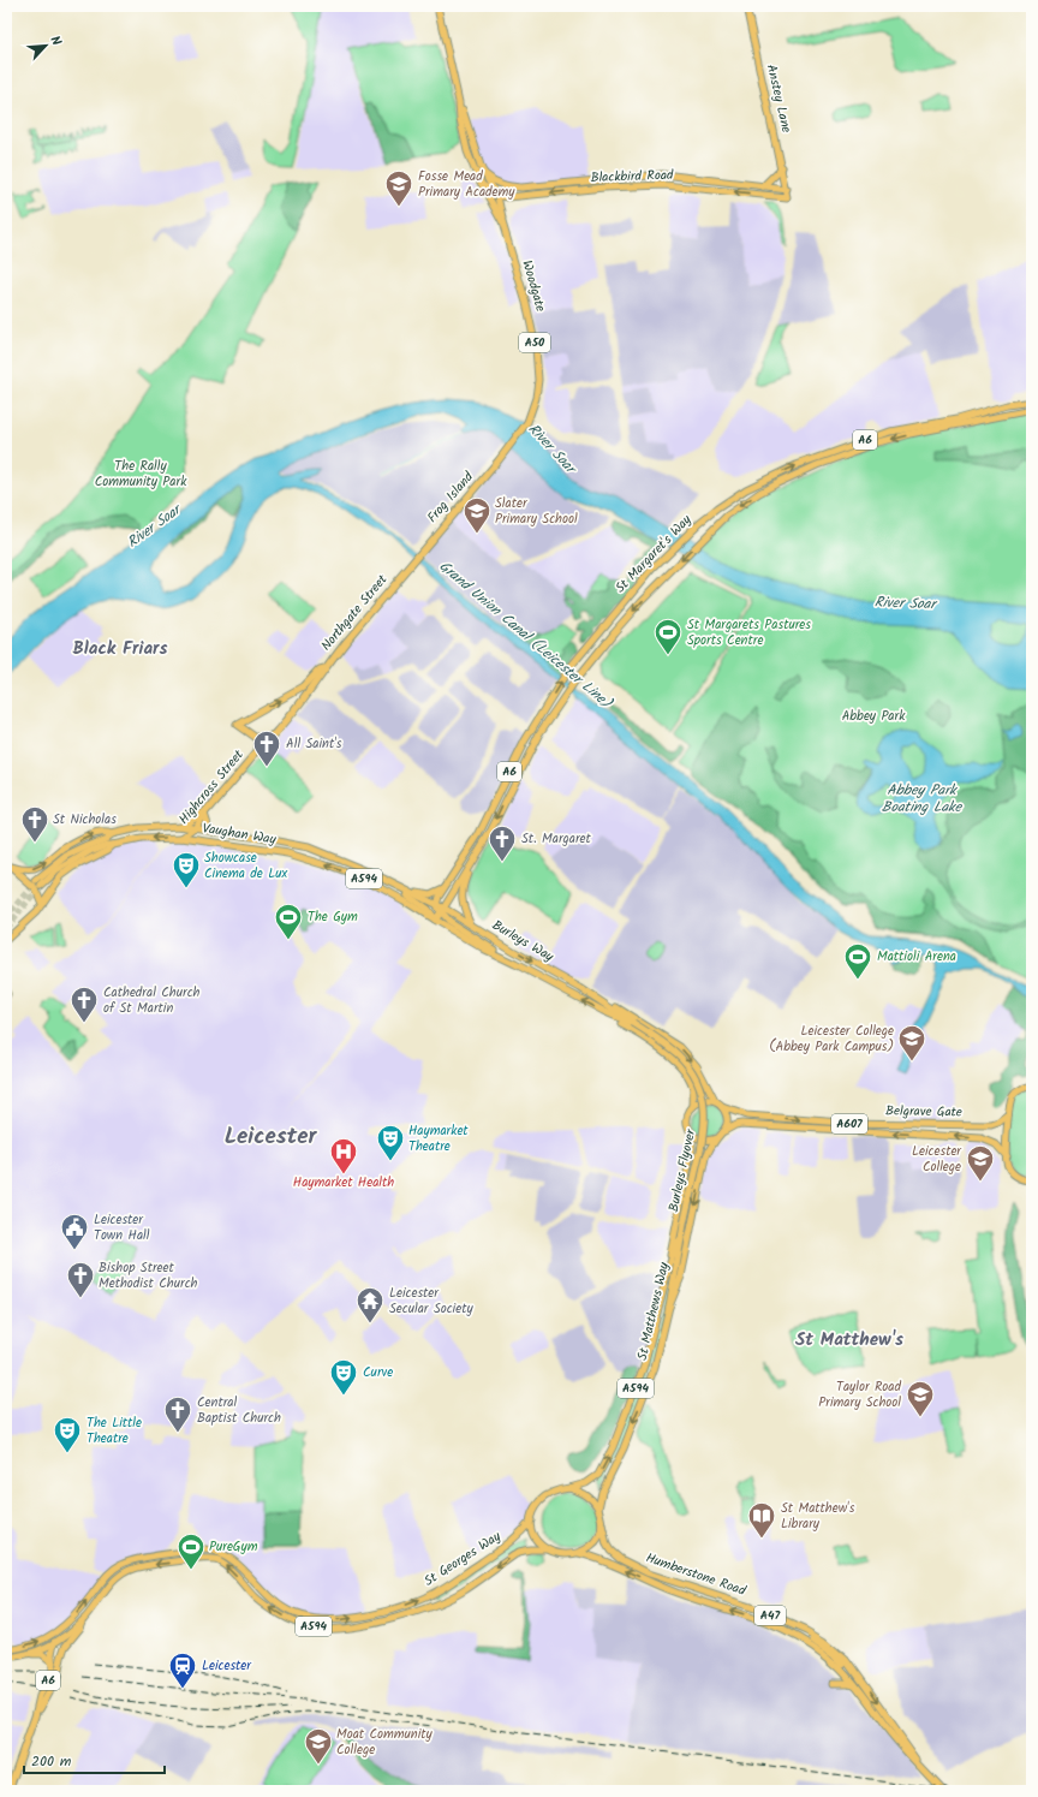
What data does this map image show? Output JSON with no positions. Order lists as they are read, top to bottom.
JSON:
{
  "streets": {
    "main road": [
      "Anstey Lane",
      "Blackbird Road",
      "Woodgate",
      "A50",
      "A6",
      "Frog Island",
      "St Margaret's Way",
      "Northgate Street",
      "Highcross Street",
      "Vaughan Way",
      "A594",
      "Burleys Way",
      "Belgrave Gate",
      "A607",
      "Burleys Flyover",
      "St Matthews Way",
      "St Georges Way",
      "Humberstone Road",
      "A47"
    ]
  },
  "crossings": [
    ["Anstey Lane", "Blackbird Road"],
    ["Blackbird Road", "Woodgate"],
    ["Blackbird Road", "A50"],
    ["Woodgate", "A50"],
    ["Woodgate", "Frog Island"],
    ["A50", "Northgate Street"],
    ["A6", "St Margaret's Way"],
    ["A6", "A594"],
    ["A6", "Burleys Way"],
    ["A6", "St Georges Way"],
    ["Frog Island", "Northgate Street"],
    ["St Margaret's Way", "A594"],
    ["St Margaret's Way", "Burleys Way"],
    ["Highcross Street", "Vaughan Way"],
    ["Vaughan Way", "A594"],
    ["Vaughan Way", "Burleys Way"],
    ["A594", "Burleys Way"],
    ["A594", "Belgrave Gate"],
    ["A594", "Burleys Flyover"],
    ["A594", "St Matthews Way"],
    ["A594", "St Georges Way"],
    ["Burleys Way", "Burleys Flyover"],
    ["Burleys Flyover", "St Matthews Way"],
    ["St Matthews Way", "St Georges Way"],
    ["St Matthews Way", "Humberstone Road"],
    ["St Georges Way", "Humberstone Road"],
    ["Humberstone Road", "A47"]
  ],
  "districts": ["Black Friars", "Leicester", "St Matthew's"],
  "water": ["River Soar", "Grand Union Canal (Leicester Line)", "Abbey Park Boating Lake"],
  "parks": ["The Rally Community Park", "Abbey Park"],
  "places": {
    "school or university": [
      "Fosse Mead Primary Academy",
      "Slater Primary School",
      "Leicester College (Abbey Park Campus)",
      "Leicester College",
      "Taylor Road Primary School",
      "Moat Community College"
    ],
    "sports": [
      "St Margarets Pastures Sports Centre",
      "The Gym",
      "Mattioli Arena",
      "PureGym"
    ],
    "church": [
      "All Saint's",
      "St Nicholas",
      "St. Margaret",
      "Cathedral Church of St Martin",
      "Bishop Street Methodist Church",
      "Central Baptist Church"
    ],
    "theatre": [
      "Showcase Cinema de Lux",
      "Haymarket Theatre",
      "Curve",
      "The Little Theatre"
    ],
    "hospital": ["Haymarket Health"],
    "public building": ["Leicester Town Hall"],
    "temple": ["Leicester Secular Society"],
    "library": ["St Matthew's Library"],
    "station": ["Leicester"]
  },
  "scale_bar": "200 m",
  "north": "top right"
}
